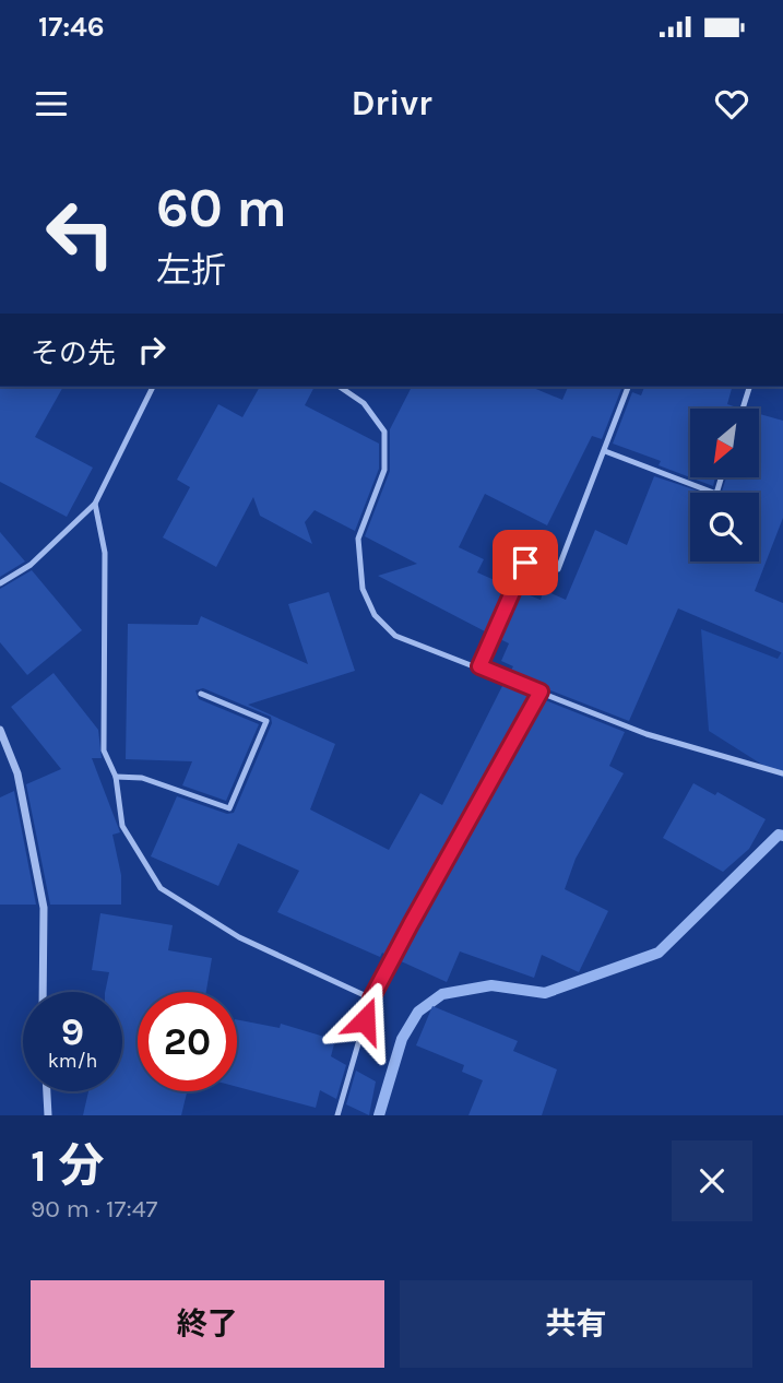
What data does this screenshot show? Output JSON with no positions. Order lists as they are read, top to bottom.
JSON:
{
  "north": "bottom left",
  "page": {
    "status": "17:46",
    "header": "Drivr",
    "turn": ["60 m", "左折"],
    "then": "その先",
    "speed": "9 km/h",
    "limit": "20",
    "heading": ["1 分", "90 m · 17:47"],
    "buttons": ["終了", "共有"]
  }
}
